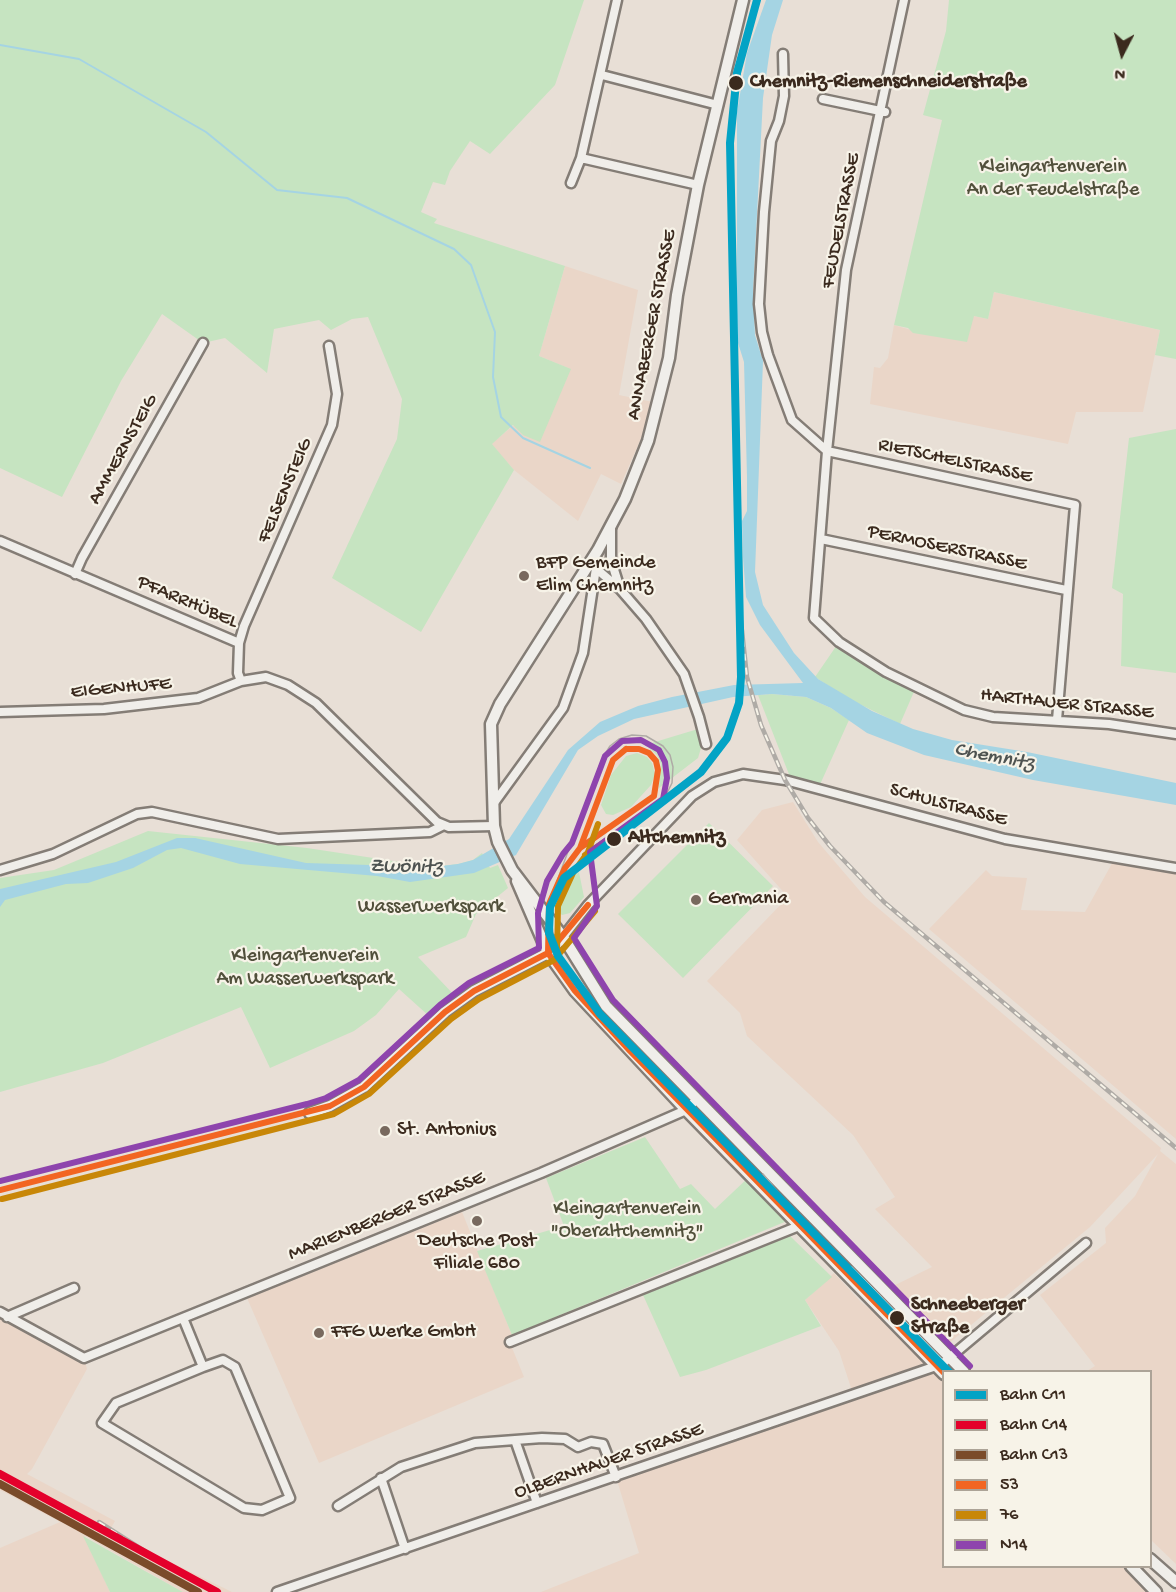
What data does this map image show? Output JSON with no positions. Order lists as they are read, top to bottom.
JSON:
{
  "streets": {
    "main road": ["ANNABERGER STRASSE"],
    "street": [
      "FEUDELSTRASSE",
      "AMMERNSTEIG",
      "RIETSCHELSTRASSE",
      "FELSENSTEIG",
      "PERMOSERSTRASSE",
      "PFARRHÜBEL",
      "EIGENHUFE",
      "HARTHAUER STRASSE",
      "SCHULSTRASSE",
      "MARIENBERGER STRASSE",
      "OLBERNHAUER STRASSE"
    ]
  },
  "crossings": [
    ["FEUDELSTRASSE", "RIETSCHELSTRASSE"],
    ["FEUDELSTRASSE", "HARTHAUER STRASSE"],
    ["ANNABERGER STRASSE", "SCHULSTRASSE"],
    ["ANNABERGER STRASSE", "MARIENBERGER STRASSE"],
    ["ANNABERGER STRASSE", "OLBERNHAUER STRASSE"],
    ["AMMERNSTEIG", "PFARRHÜBEL"],
    ["RIETSCHELSTRASSE", "PERMOSERSTRASSE"],
    ["RIETSCHELSTRASSE", "HARTHAUER STRASSE"],
    ["FELSENSTEIG", "PFARRHÜBEL"],
    ["PERMOSERSTRASSE", "HARTHAUER STRASSE"],
    ["PFARRHÜBEL", "EIGENHUFE"]
  ],
  "water": ["Chemnitz", "Zwönitz"],
  "parks": [
    "Kleingartenverein An der Feudelstraße",
    "Wasserwerkspark",
    "Kleingartenverein Am Wasserwerkspark",
    "Kleingartenverein \"Oberaltchemnitz\""
  ],
  "places": [
    "Chemnitz-Riemenschneiderstraße",
    "BFP Gemeinde Elim Chemnitz",
    "Altchemnitz",
    "Germania",
    "St. Antonius",
    "Deutsche Post Filiale 680",
    "Schneeberger Straße",
    "FFG Werke GmbH"
  ],
  "lines": [
    "rail line C11",
    "transit line N14",
    "transit line 53",
    "transit line 76",
    "rail line C14",
    "rail line C13"
  ],
  "legend": [
    "Bahn C11",
    "Bahn C14",
    "Bahn C13",
    "53",
    "76",
    "N14"
  ],
  "north": "bottom"
}
